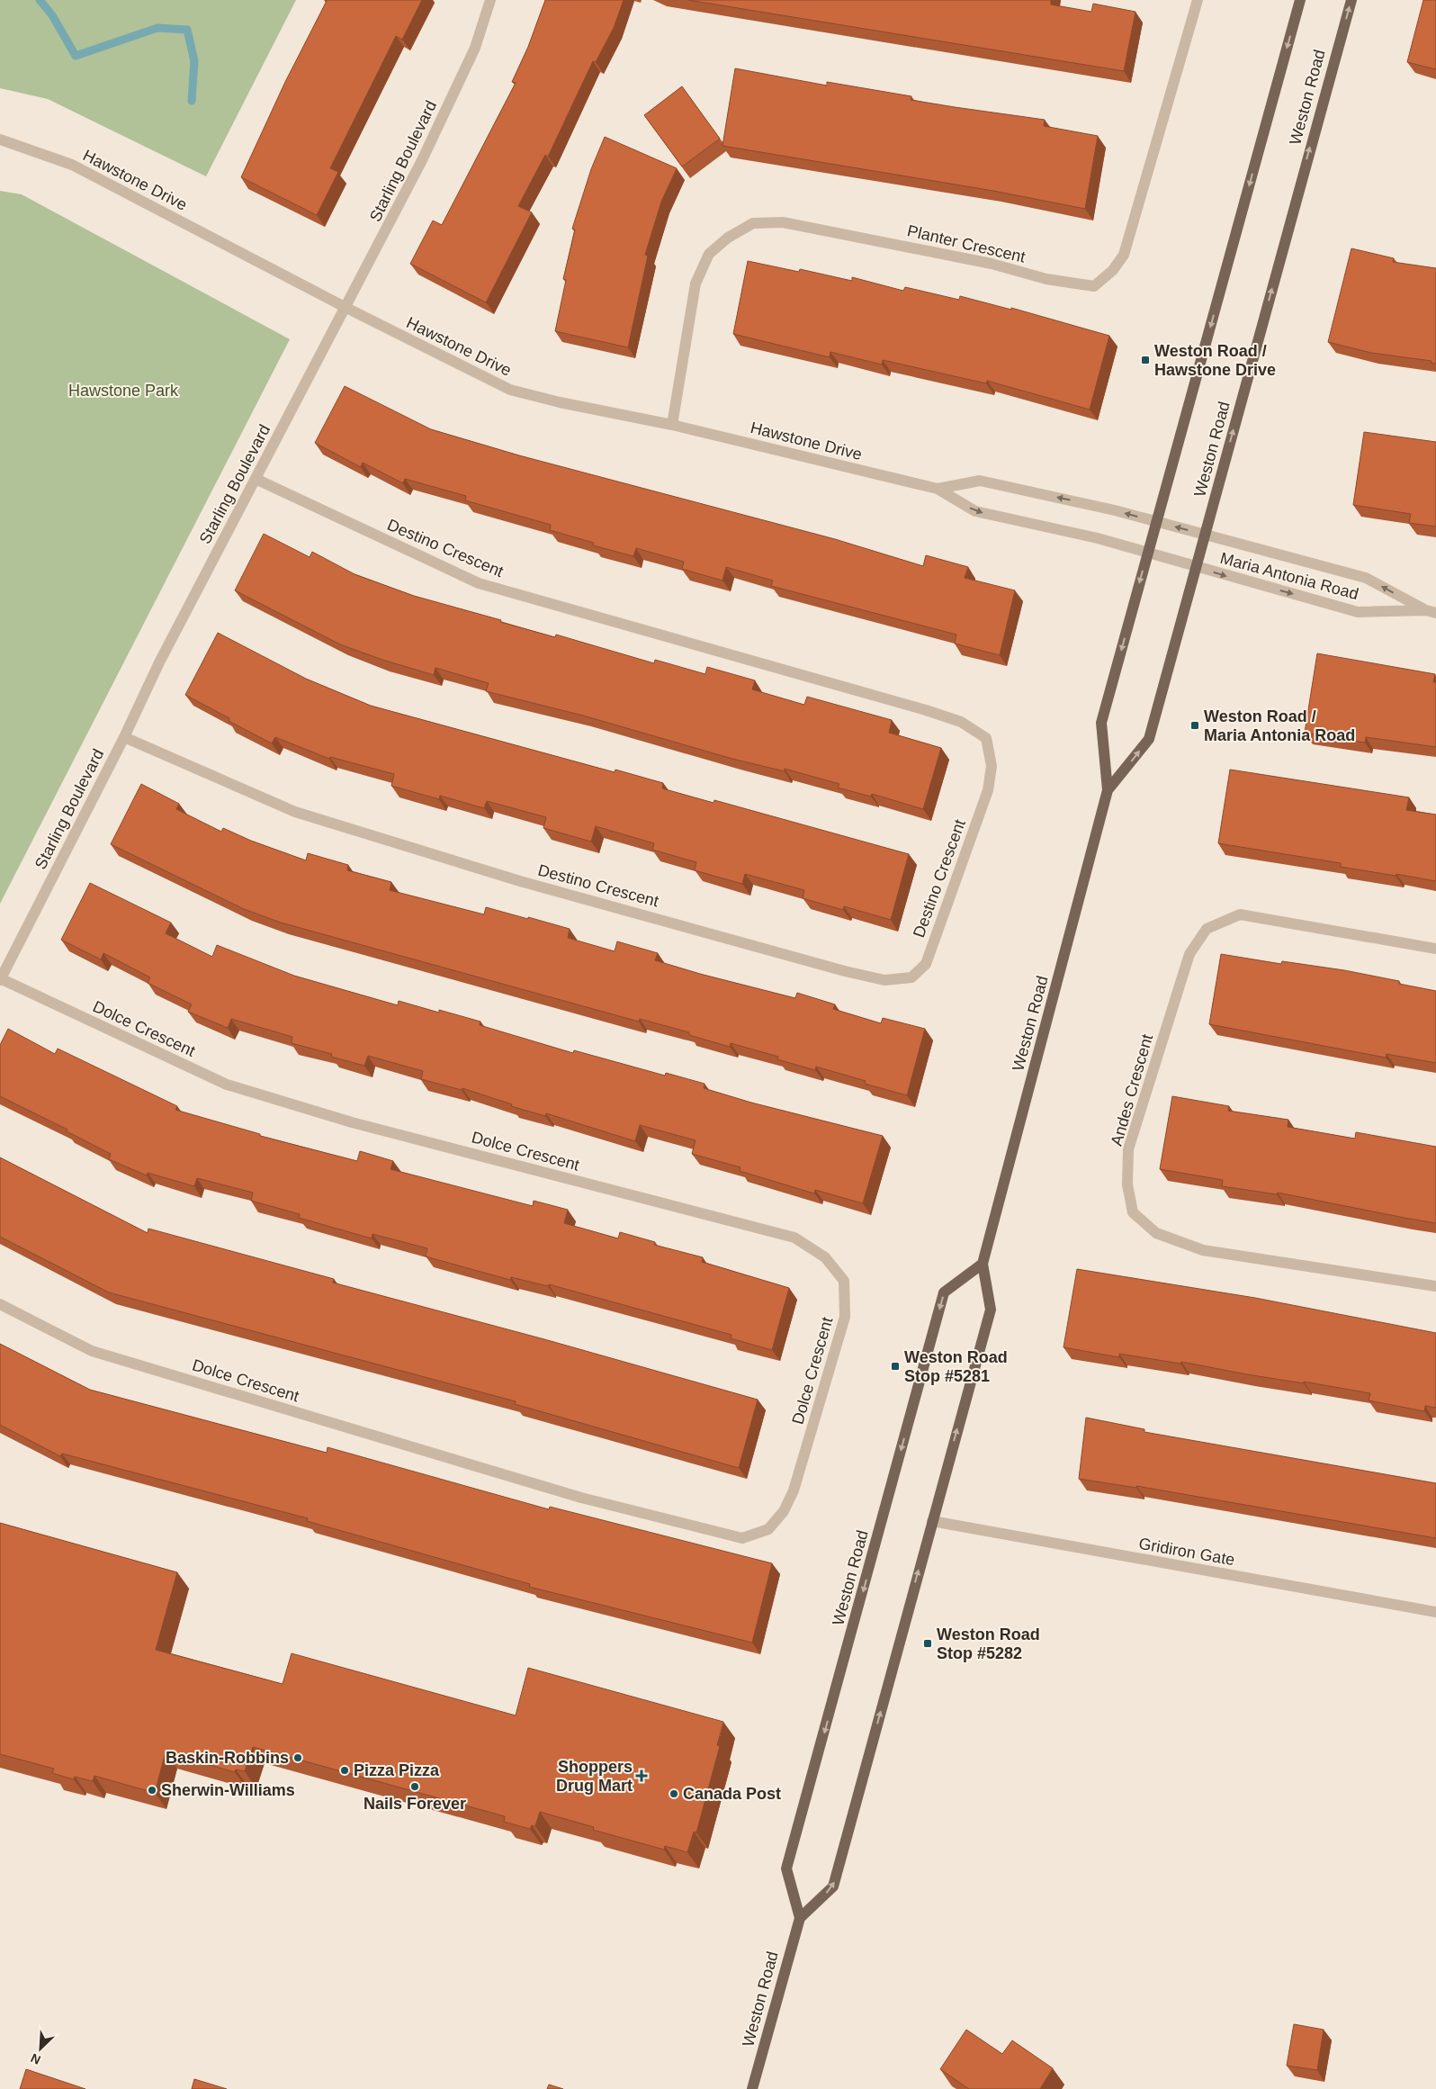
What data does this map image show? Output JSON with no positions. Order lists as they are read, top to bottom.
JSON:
{
  "streets": {
    "main road": ["Weston Road"],
    "street": [
      "Starling Boulevard",
      "Hawstone Drive",
      "Planter Crescent",
      "Destino Crescent",
      "Maria Antonia Road",
      "Dolce Crescent",
      "Andes Crescent",
      "Gridiron Gate"
    ]
  },
  "crossings": [
    ["Weston Road", "Hawstone Drive"],
    ["Weston Road", "Maria Antonia Road"],
    ["Weston Road", "Gridiron Gate"],
    ["Starling Boulevard", "Hawstone Drive"],
    ["Starling Boulevard", "Destino Crescent"],
    ["Starling Boulevard", "Dolce Crescent"],
    ["Hawstone Drive", "Planter Crescent"],
    ["Hawstone Drive", "Maria Antonia Road"]
  ],
  "parks": ["Hawstone Park"],
  "places": {
    "transit": [
      "Weston Road / Hawstone Drive",
      "Weston Road / Maria Antonia Road",
      "Weston Road Stop #5281",
      "Weston Road Stop #5282"
    ],
    "other": [
      "Baskin-Robbins",
      "Pizza Pizza",
      "Nails Forever",
      "Sherwin-Williams",
      "Canada Post"
    ],
    "health": ["Shoppers Drug Mart"]
  },
  "north": "bottom left"
}
